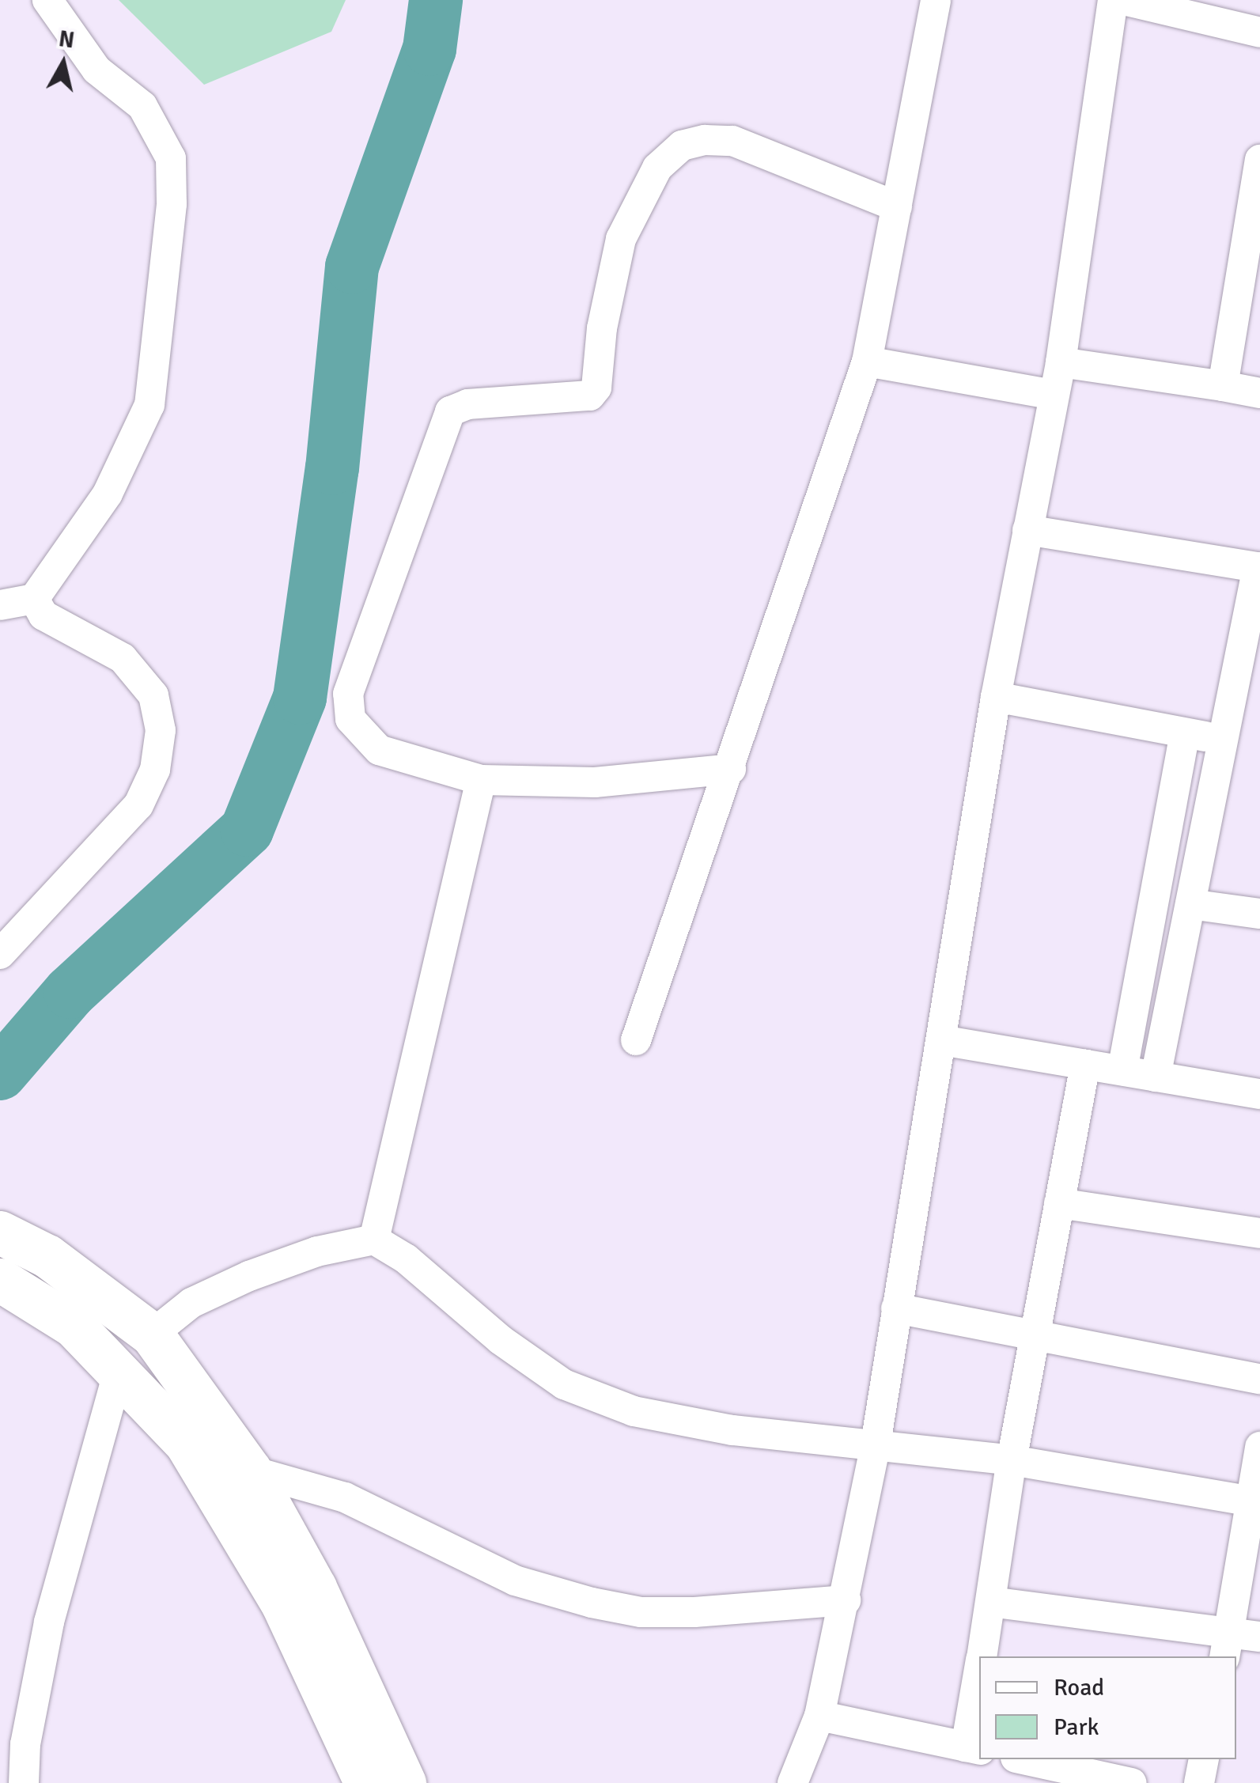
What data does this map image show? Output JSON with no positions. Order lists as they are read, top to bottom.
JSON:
{
  "legend": ["Road", "Park"],
  "north": "top"
}
